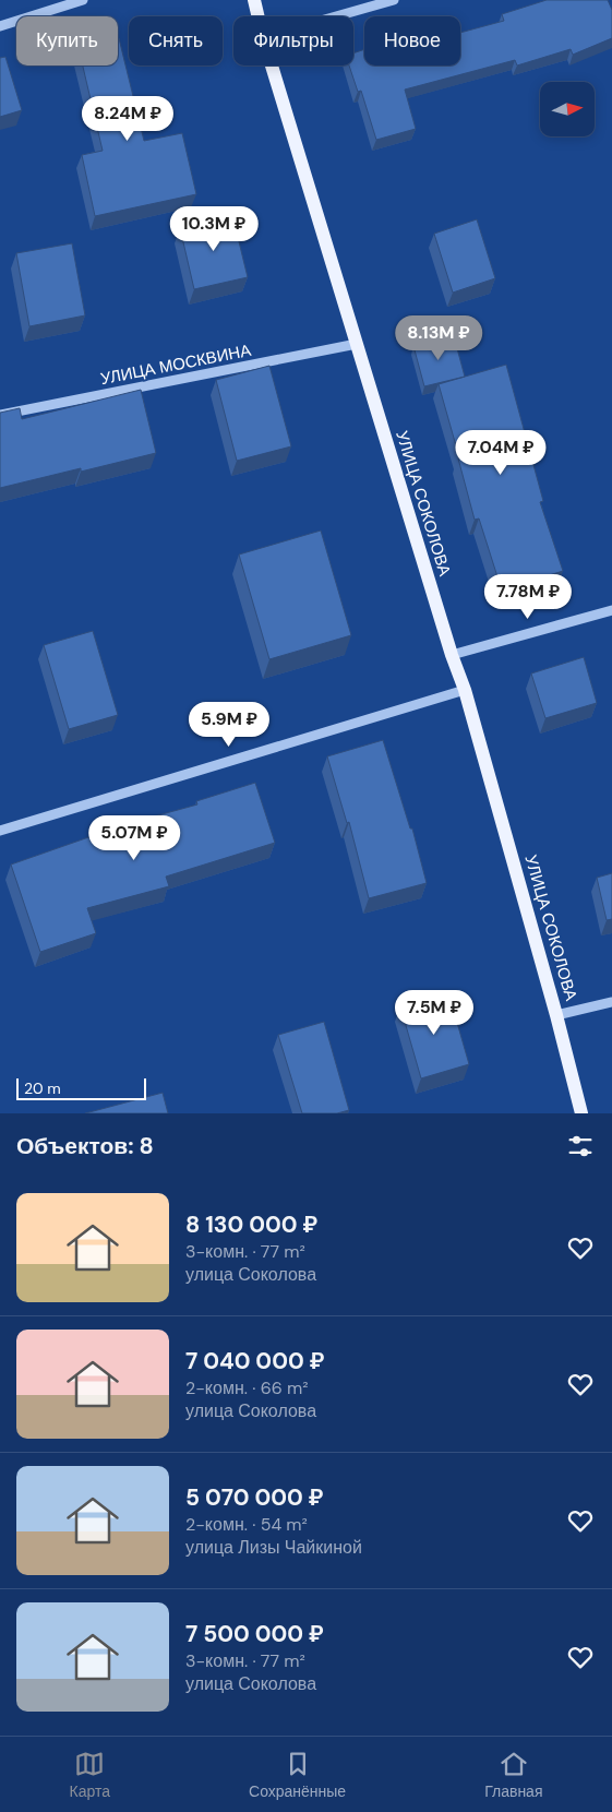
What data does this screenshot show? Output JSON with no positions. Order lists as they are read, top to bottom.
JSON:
{
  "streets": {
    "main road": ["УЛИЦА СОКОЛОВА"],
    "street": ["УЛИЦА МОСКВИНА"]
  },
  "crossings": [
    ["УЛИЦА МОСКВИНА", "УЛИЦА СОКОЛОВА"]
  ],
  "scale_bar": "20 m",
  "north": "right",
  "page": {
    "chip": [
      "Купить",
      "Снять",
      "Фильтры",
      "Новое"
    ],
    "price": [
      "8.24M ₽",
      "10.3M ₽",
      "8.13M ₽",
      "7.04M ₽",
      "7.78M ₽",
      "5.9M ₽",
      "5.07M ₽",
      "7.5M ₽"
    ],
    "scale": "20 m",
    "heading": "Объектов: 8",
    "list": [
      {
        "name": "8 130 000 ₽",
        "note": "3-комн. · 77 m² · улица Соколова"
      },
      {
        "name": "7 040 000 ₽",
        "note": "2-комн. · 66 m² · улица Соколова"
      },
      {
        "name": "5 070 000 ₽",
        "note": "2-комн. · 54 m² · улица Лизы Чайкиной"
      },
      {
        "name": "7 500 000 ₽",
        "note": "3-комн. · 77 m² · улица Соколова"
      }
    ],
    "tabs": ["Карта", "Сохранённые", "Главная"]
  }
}
